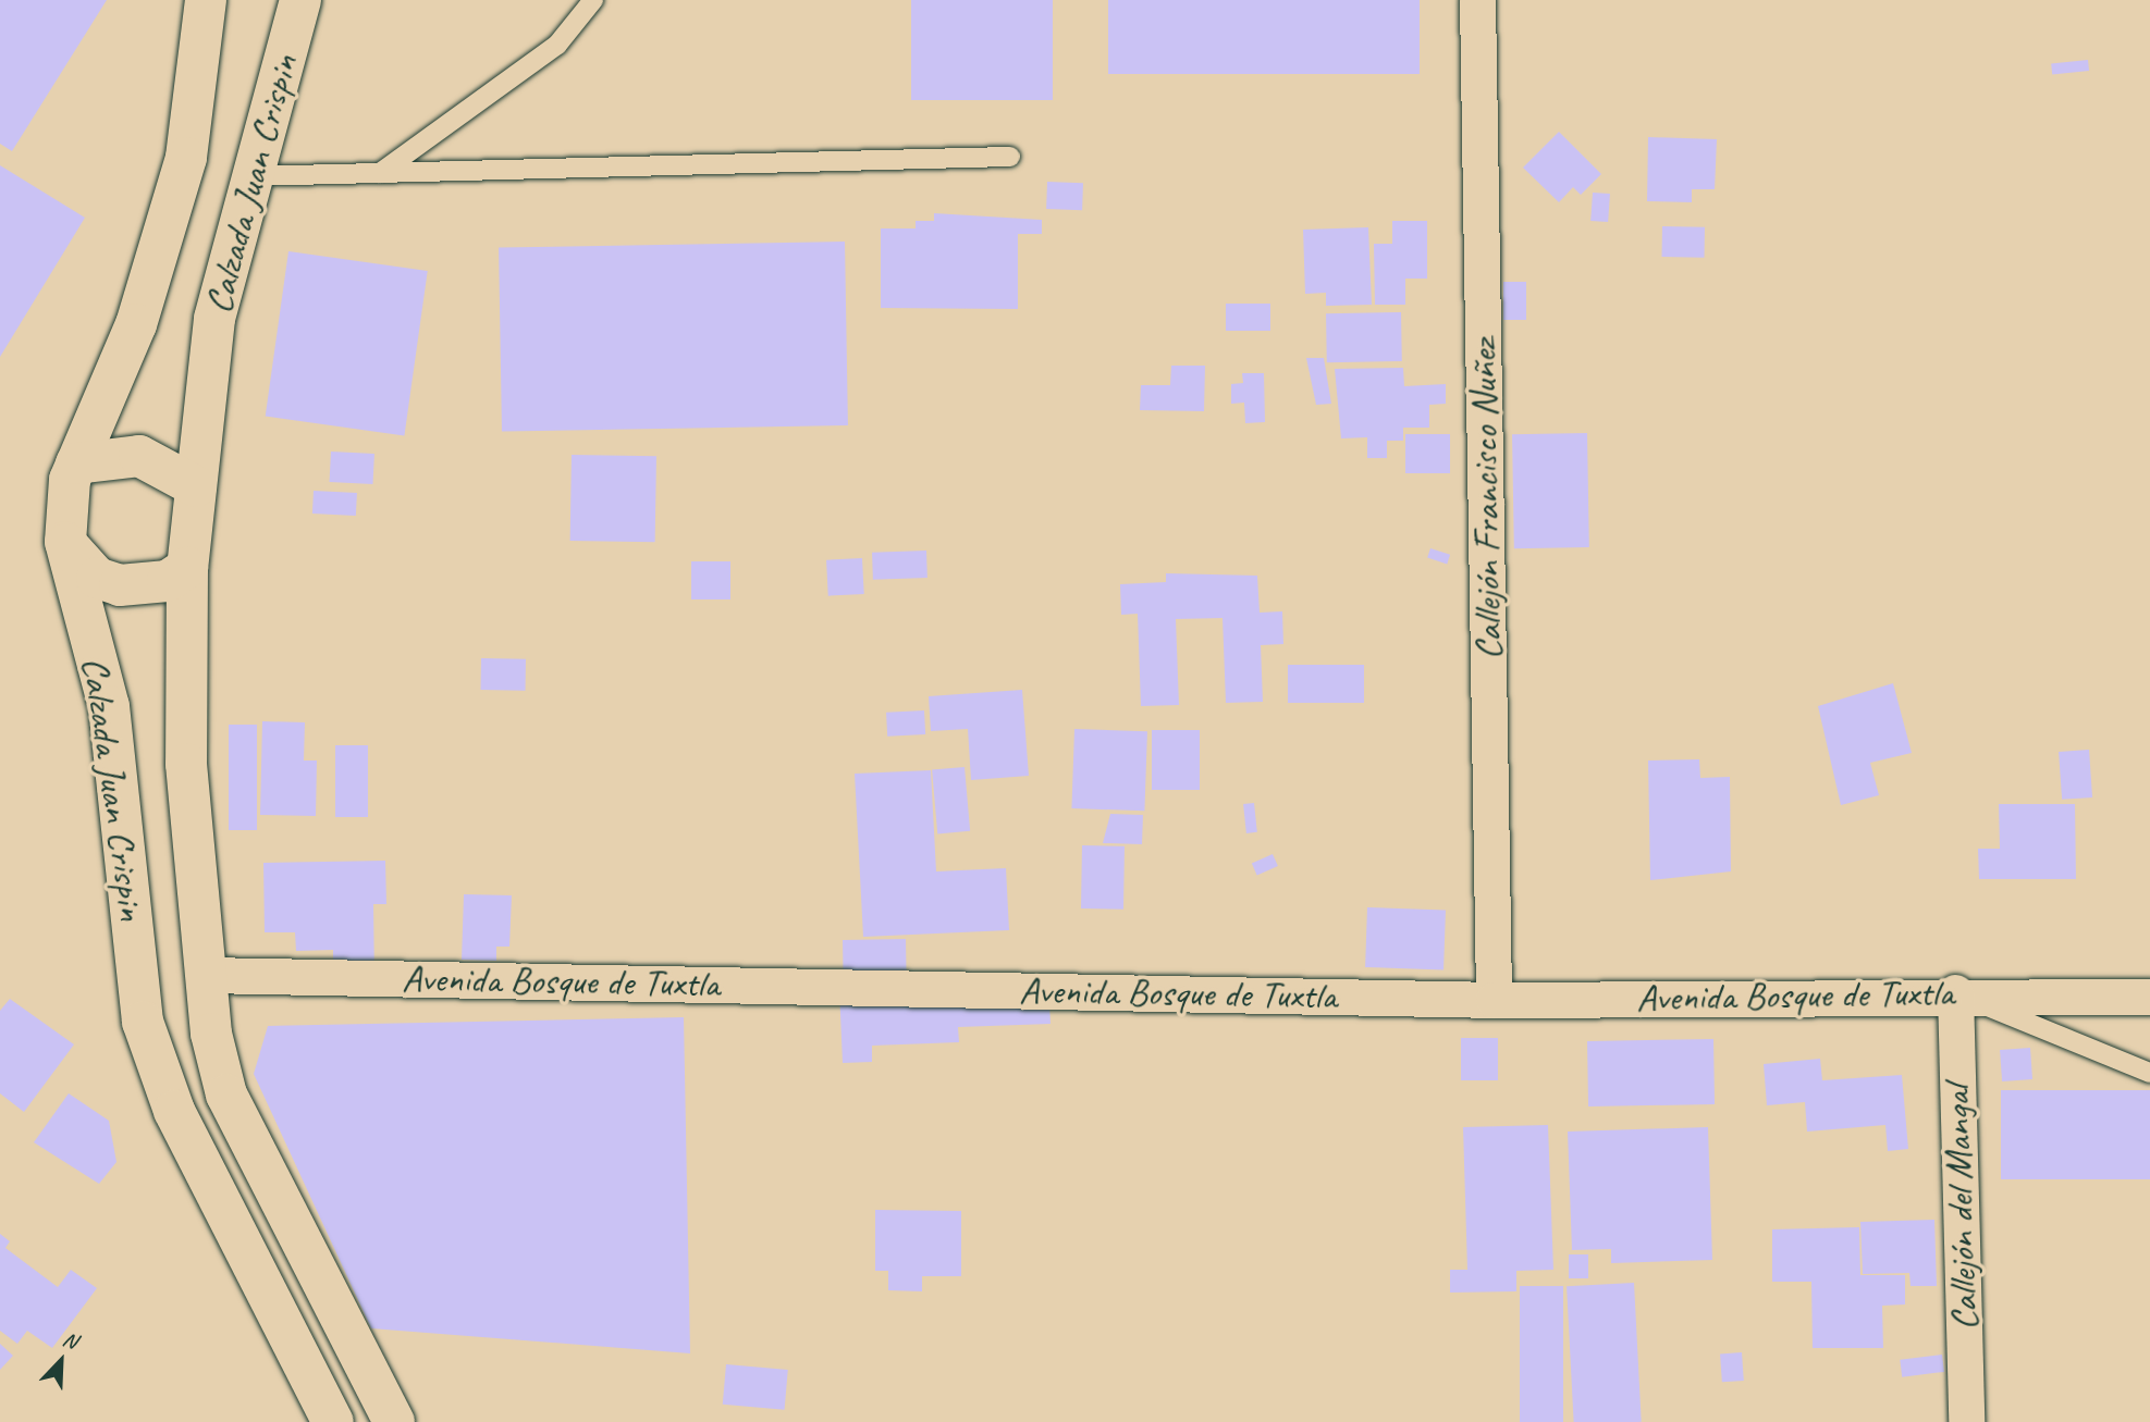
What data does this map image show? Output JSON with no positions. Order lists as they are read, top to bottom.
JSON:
{
  "streets": {
    "main road": ["Calzada Juan Crispin"],
    "street": ["Callejón Francisco Nuñez", "Avenida Bosque de Tuxtla", "Callejón del Mangal"]
  },
  "crossings": [
    ["Calzada Juan Crispin", "Avenida Bosque de Tuxtla"],
    ["Callejón Francisco Nuñez", "Avenida Bosque de Tuxtla"],
    ["Avenida Bosque de Tuxtla", "Callejón del Mangal"]
  ],
  "north": "top right"
}
